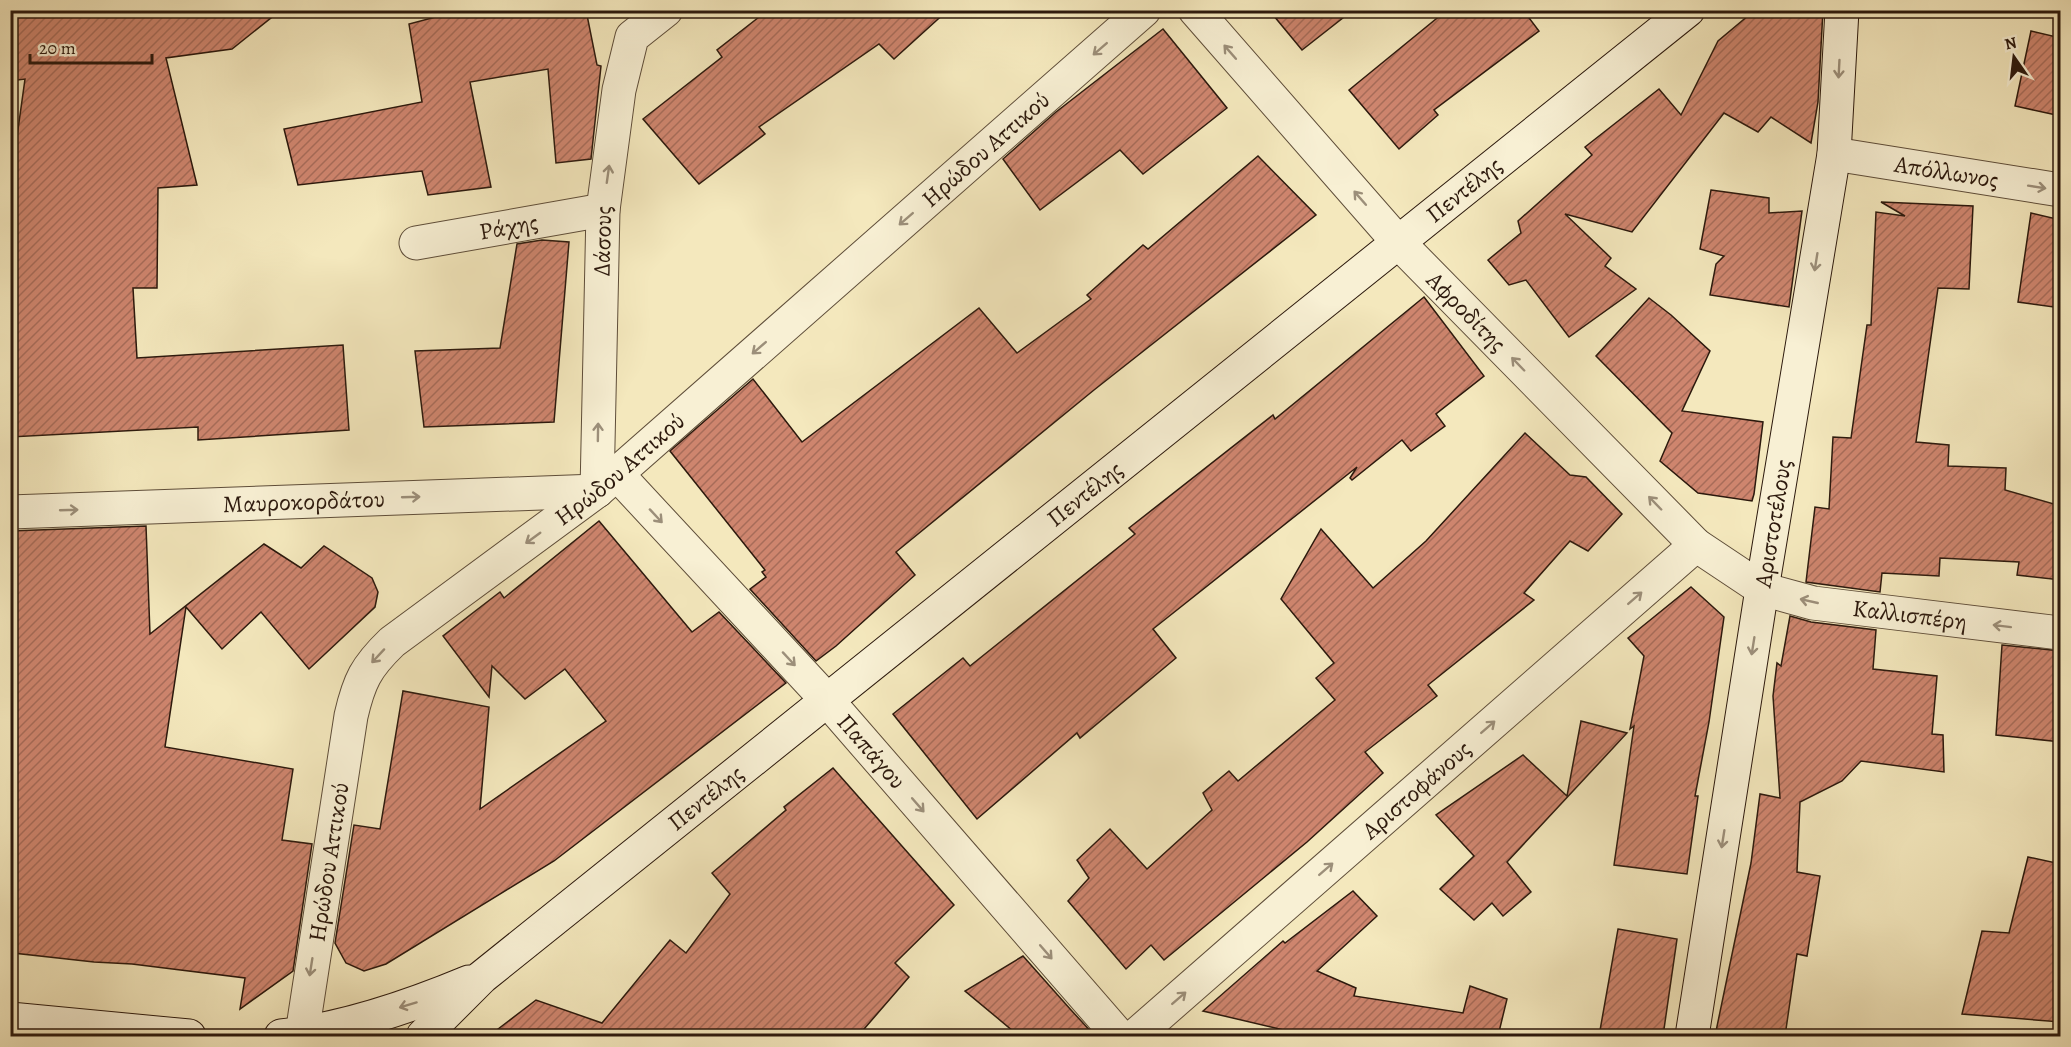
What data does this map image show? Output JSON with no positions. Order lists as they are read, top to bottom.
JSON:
{
  "streets": {
    "street": [
      "Ηρώδου Αττικού",
      "Απόλλωνος",
      "Πεντέλης",
      "Ράχης",
      "Δάσους",
      "Αφροδίτης",
      "Μαυροκορδάτου",
      "Αριστοτέλους",
      "Καλλισπέρη",
      "Παπάγου",
      "Αριστοφάνους"
    ]
  },
  "crossings": [
    ["Ηρώδου Αττικού", "Δάσους"],
    ["Ηρώδου Αττικού", "Μαυροκορδάτου"],
    ["Ηρώδου Αττικού", "Παπάγου"],
    ["Απόλλωνος", "Αριστοτέλους"],
    ["Πεντέλης", "Αφροδίτης"],
    ["Πεντέλης", "Παπάγου"],
    ["Ράχης", "Δάσους"],
    ["Δάσους", "Μαυροκορδάτου"],
    ["Δάσους", "Παπάγου"],
    ["Αφροδίτης", "Αριστοτέλους"],
    ["Αφροδίτης", "Καλλισπέρη"],
    ["Αφροδίτης", "Αριστοφάνους"],
    ["Μαυροκορδάτου", "Παπάγου"],
    ["Αριστοτέλους", "Καλλισπέρη"]
  ],
  "one_way": [
    "Ηρώδου Αττικού",
    "Απόλλωνος",
    "Δάσους",
    "Αφροδίτης",
    "Μαυροκορδάτου",
    "Αριστοτέλους",
    "Καλλισπέρη",
    "Παπάγου",
    "Αριστοφάνους"
  ],
  "scale_bar": "20 m",
  "north": "top"
}
